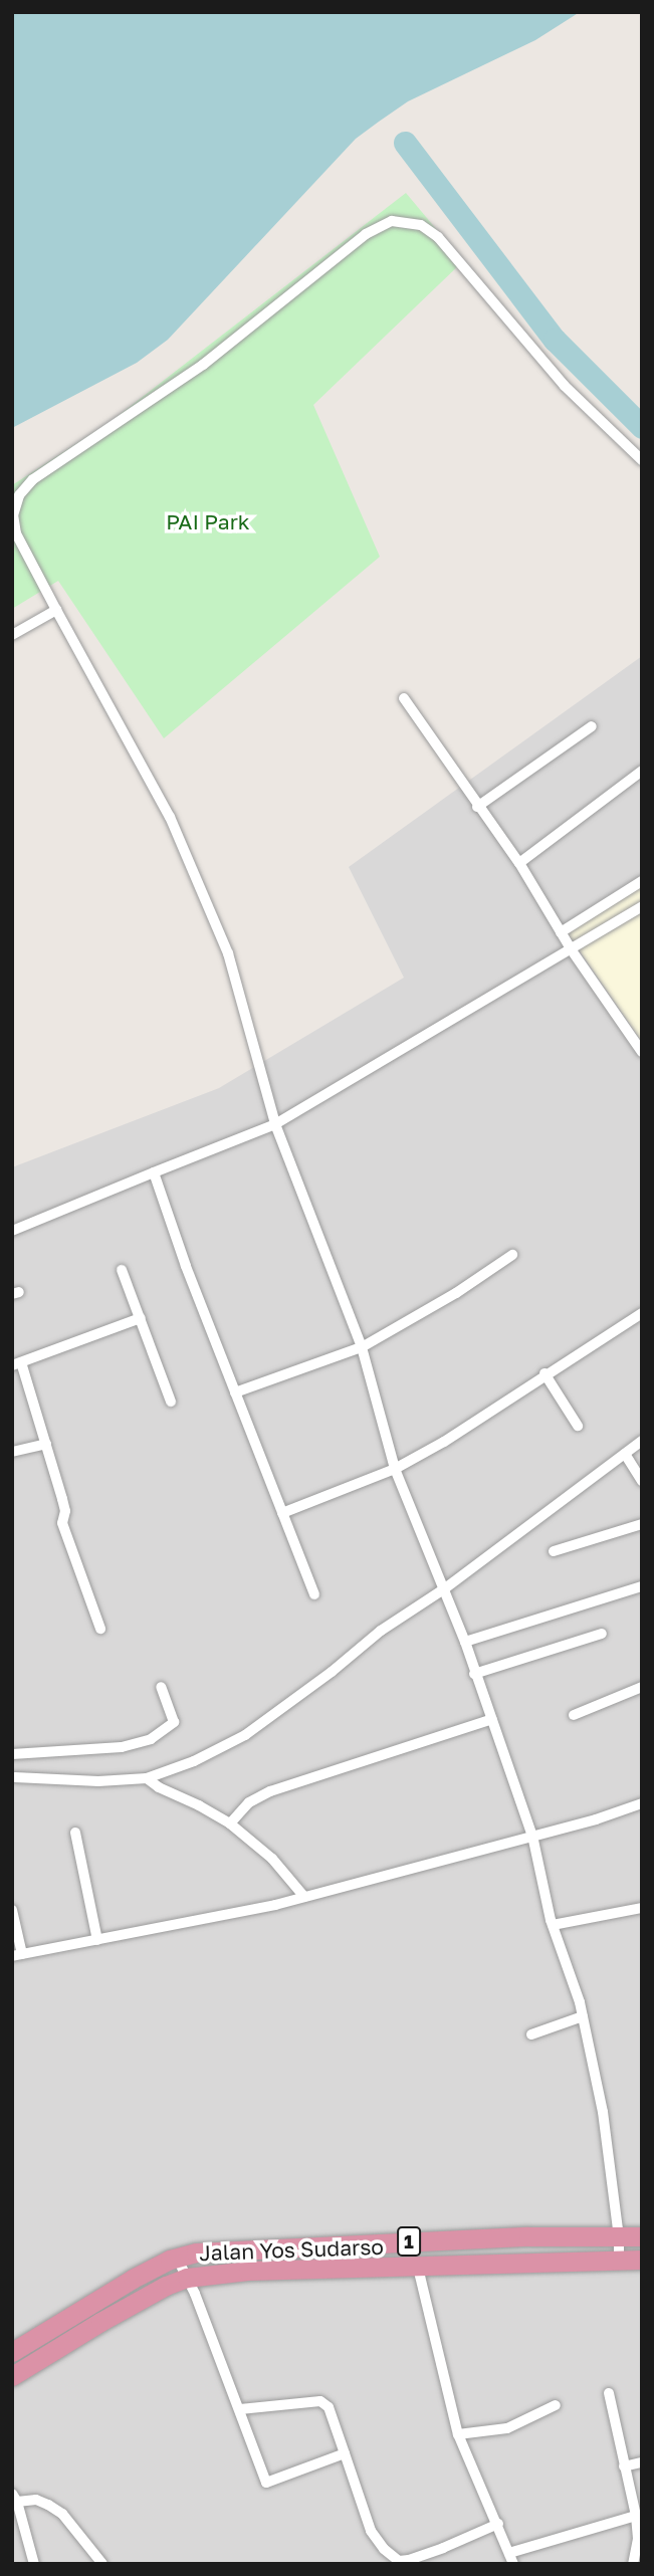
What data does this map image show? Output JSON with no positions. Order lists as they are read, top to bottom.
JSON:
{
  "streets": {
    "highway": ["1", "Jalan Yos Sudarso"]
  },
  "parks": ["PAI Park"]
}
